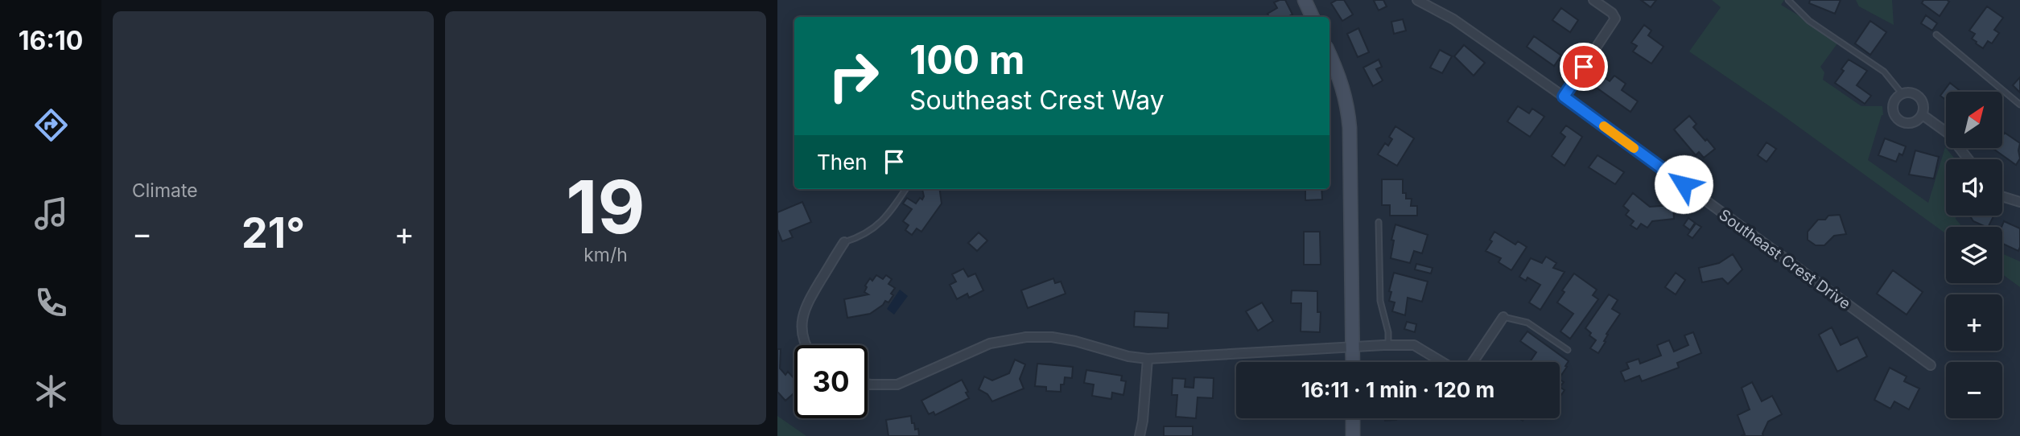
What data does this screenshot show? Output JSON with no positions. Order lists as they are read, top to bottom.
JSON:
{
  "streets": {
    "street": ["Southeast Crest Drive"]
  },
  "north": "top right",
  "page": {
    "tabs": "16:10",
    "tile": [
      "Climate",
      ["19", "km/h"]
    ],
    "turn": ["100 m", "Southeast Crest Way"],
    "map_buttons": ["+", "−"],
    "then": "Then",
    "heat": ["−", "21°", "+"],
    "limit": "30",
    "trip": "16:11 · 1 min · 120 m"
  }
}
